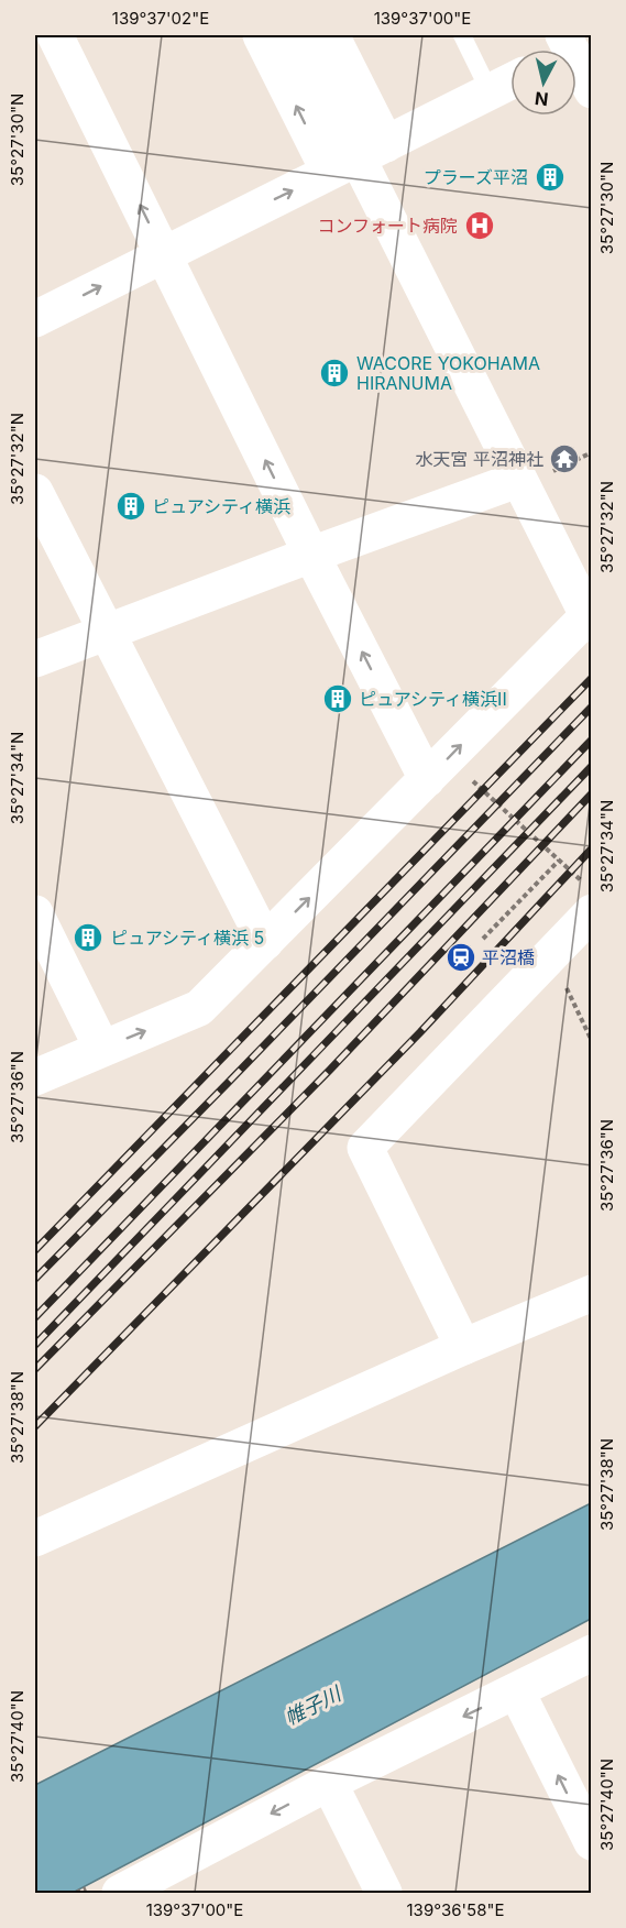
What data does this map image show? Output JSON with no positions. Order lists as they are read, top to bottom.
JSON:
{
  "water": ["帷子川"],
  "places": {
    "building": [
      "プラーズ平沼",
      "WACORE YOKOHAMA HIRANUMA",
      "ピュアシティ横浜",
      "ピュアシティ横浜II",
      "ピュアシティ横浜 5"
    ],
    "hospital": ["コンフォート病院"],
    "temple": ["水天宮 平沼神社"],
    "station": ["平沼橋"]
  },
  "north": "bottom",
  "coordinates": [
    "139°37'02\"E",
    "139°37'00\"E",
    "35°27'30\"N",
    "35°27'32\"N",
    "35°27'34\"N",
    "35°27'36\"N",
    "35°27'38\"N",
    "35°27'40\"N",
    "139°36'58\"E"
  ]
}
